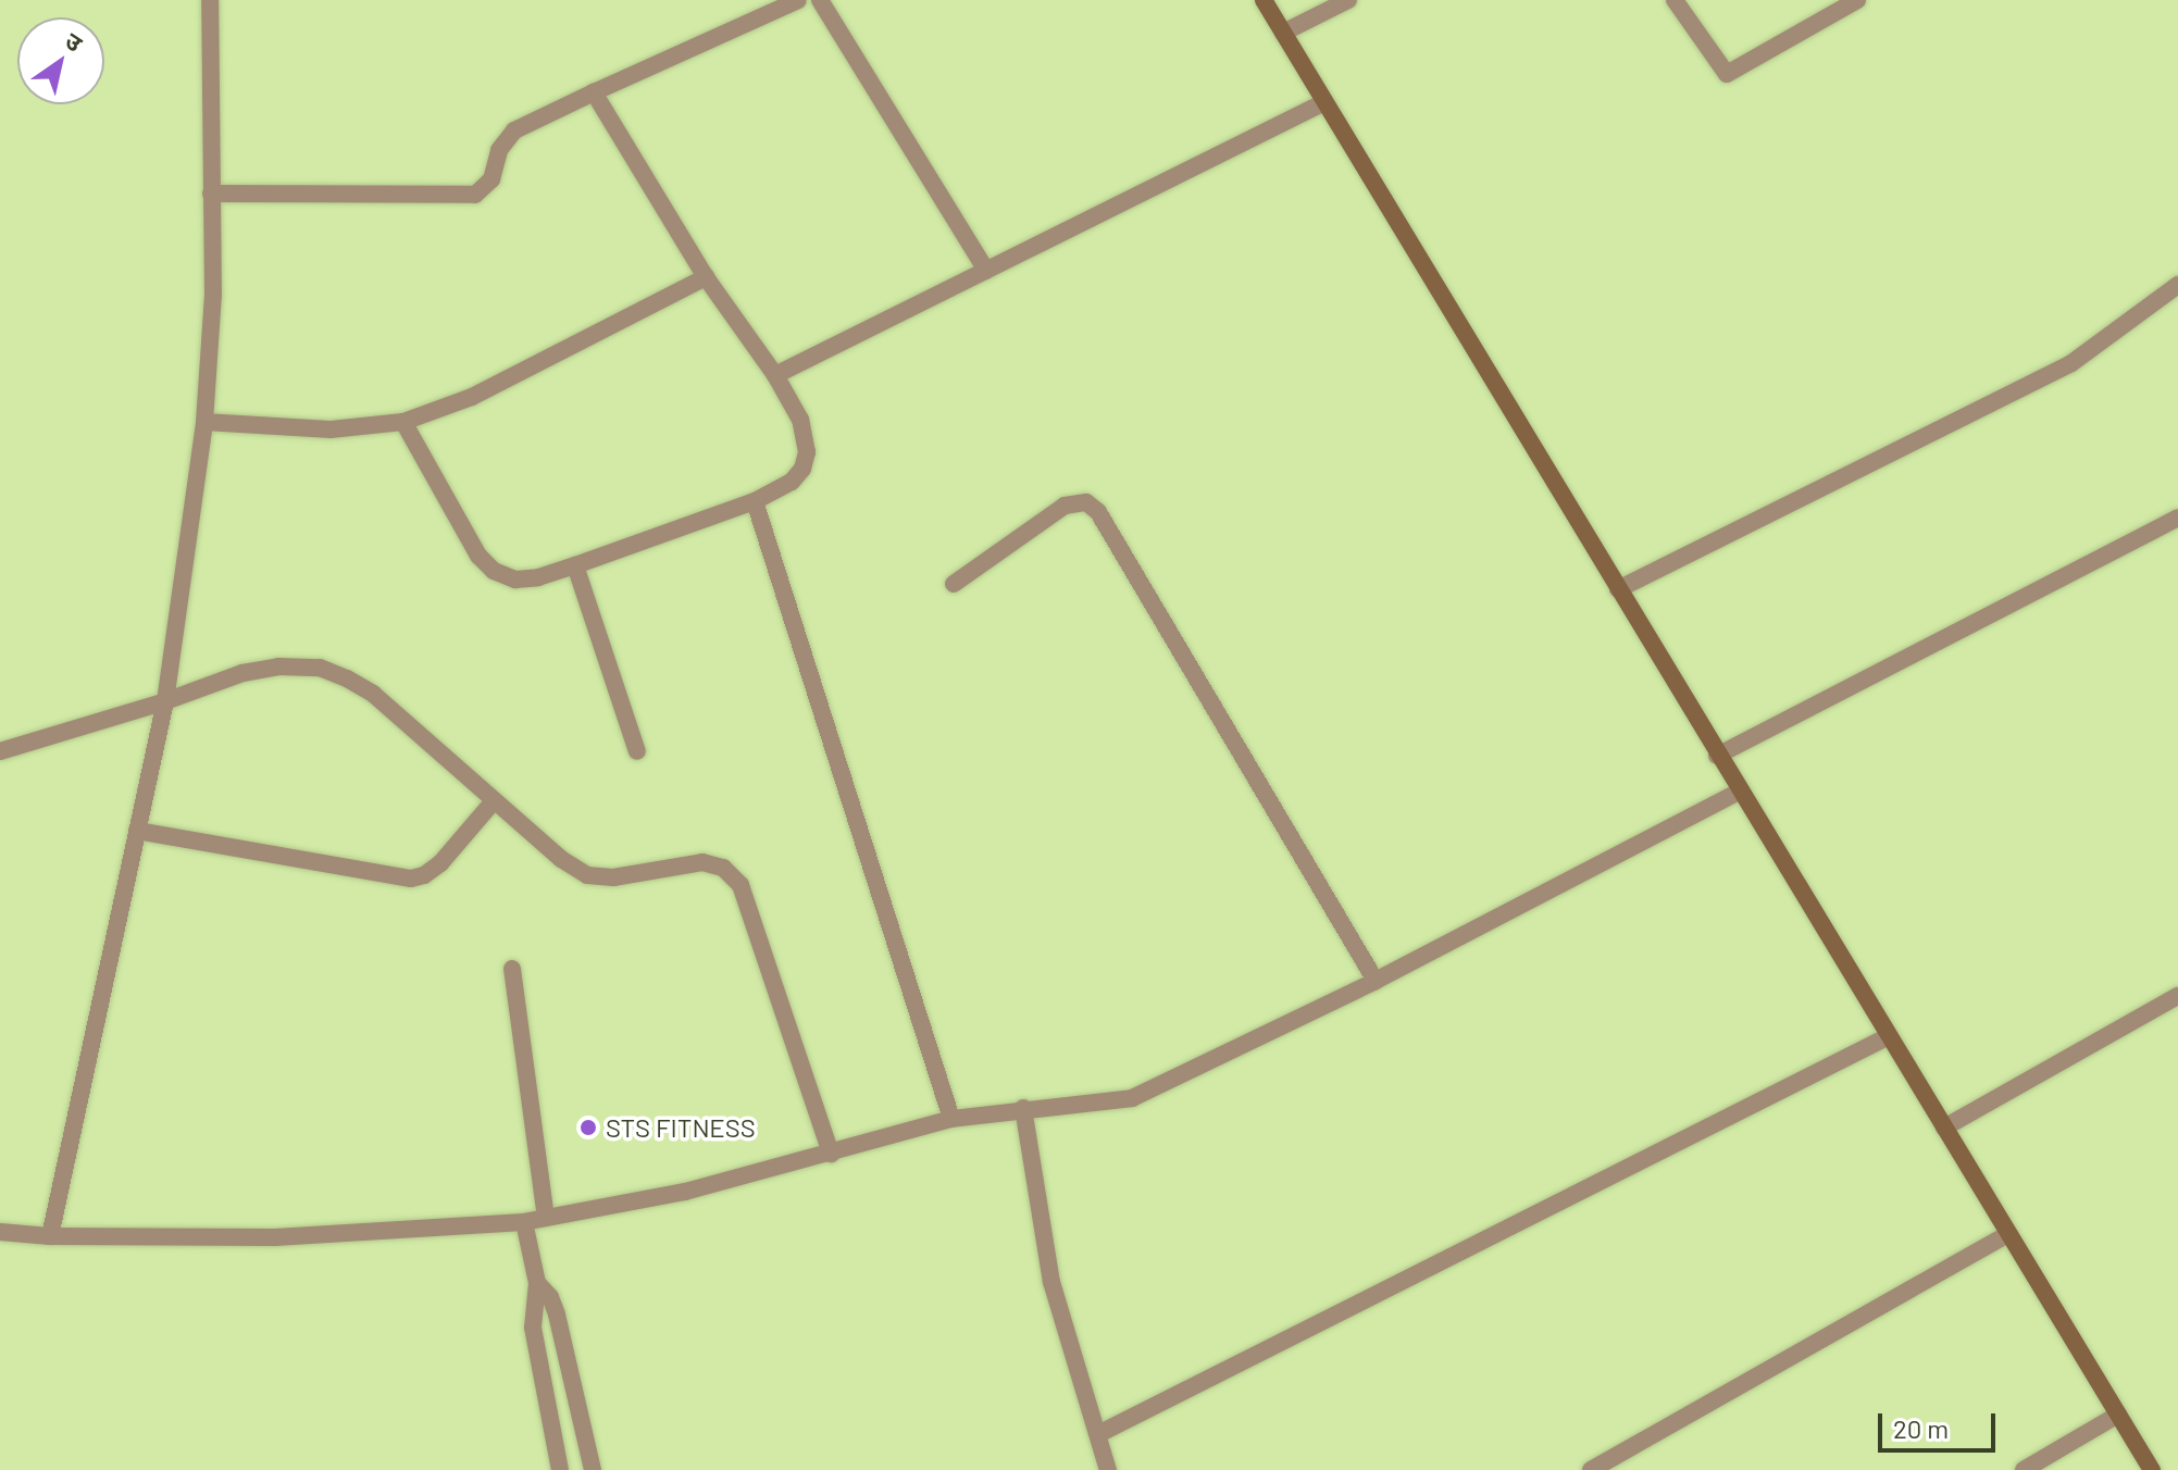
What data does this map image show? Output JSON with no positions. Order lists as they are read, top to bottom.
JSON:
{
  "places": ["STS FITNESS"],
  "scale_bar": "20 m",
  "north": "top right"
}
